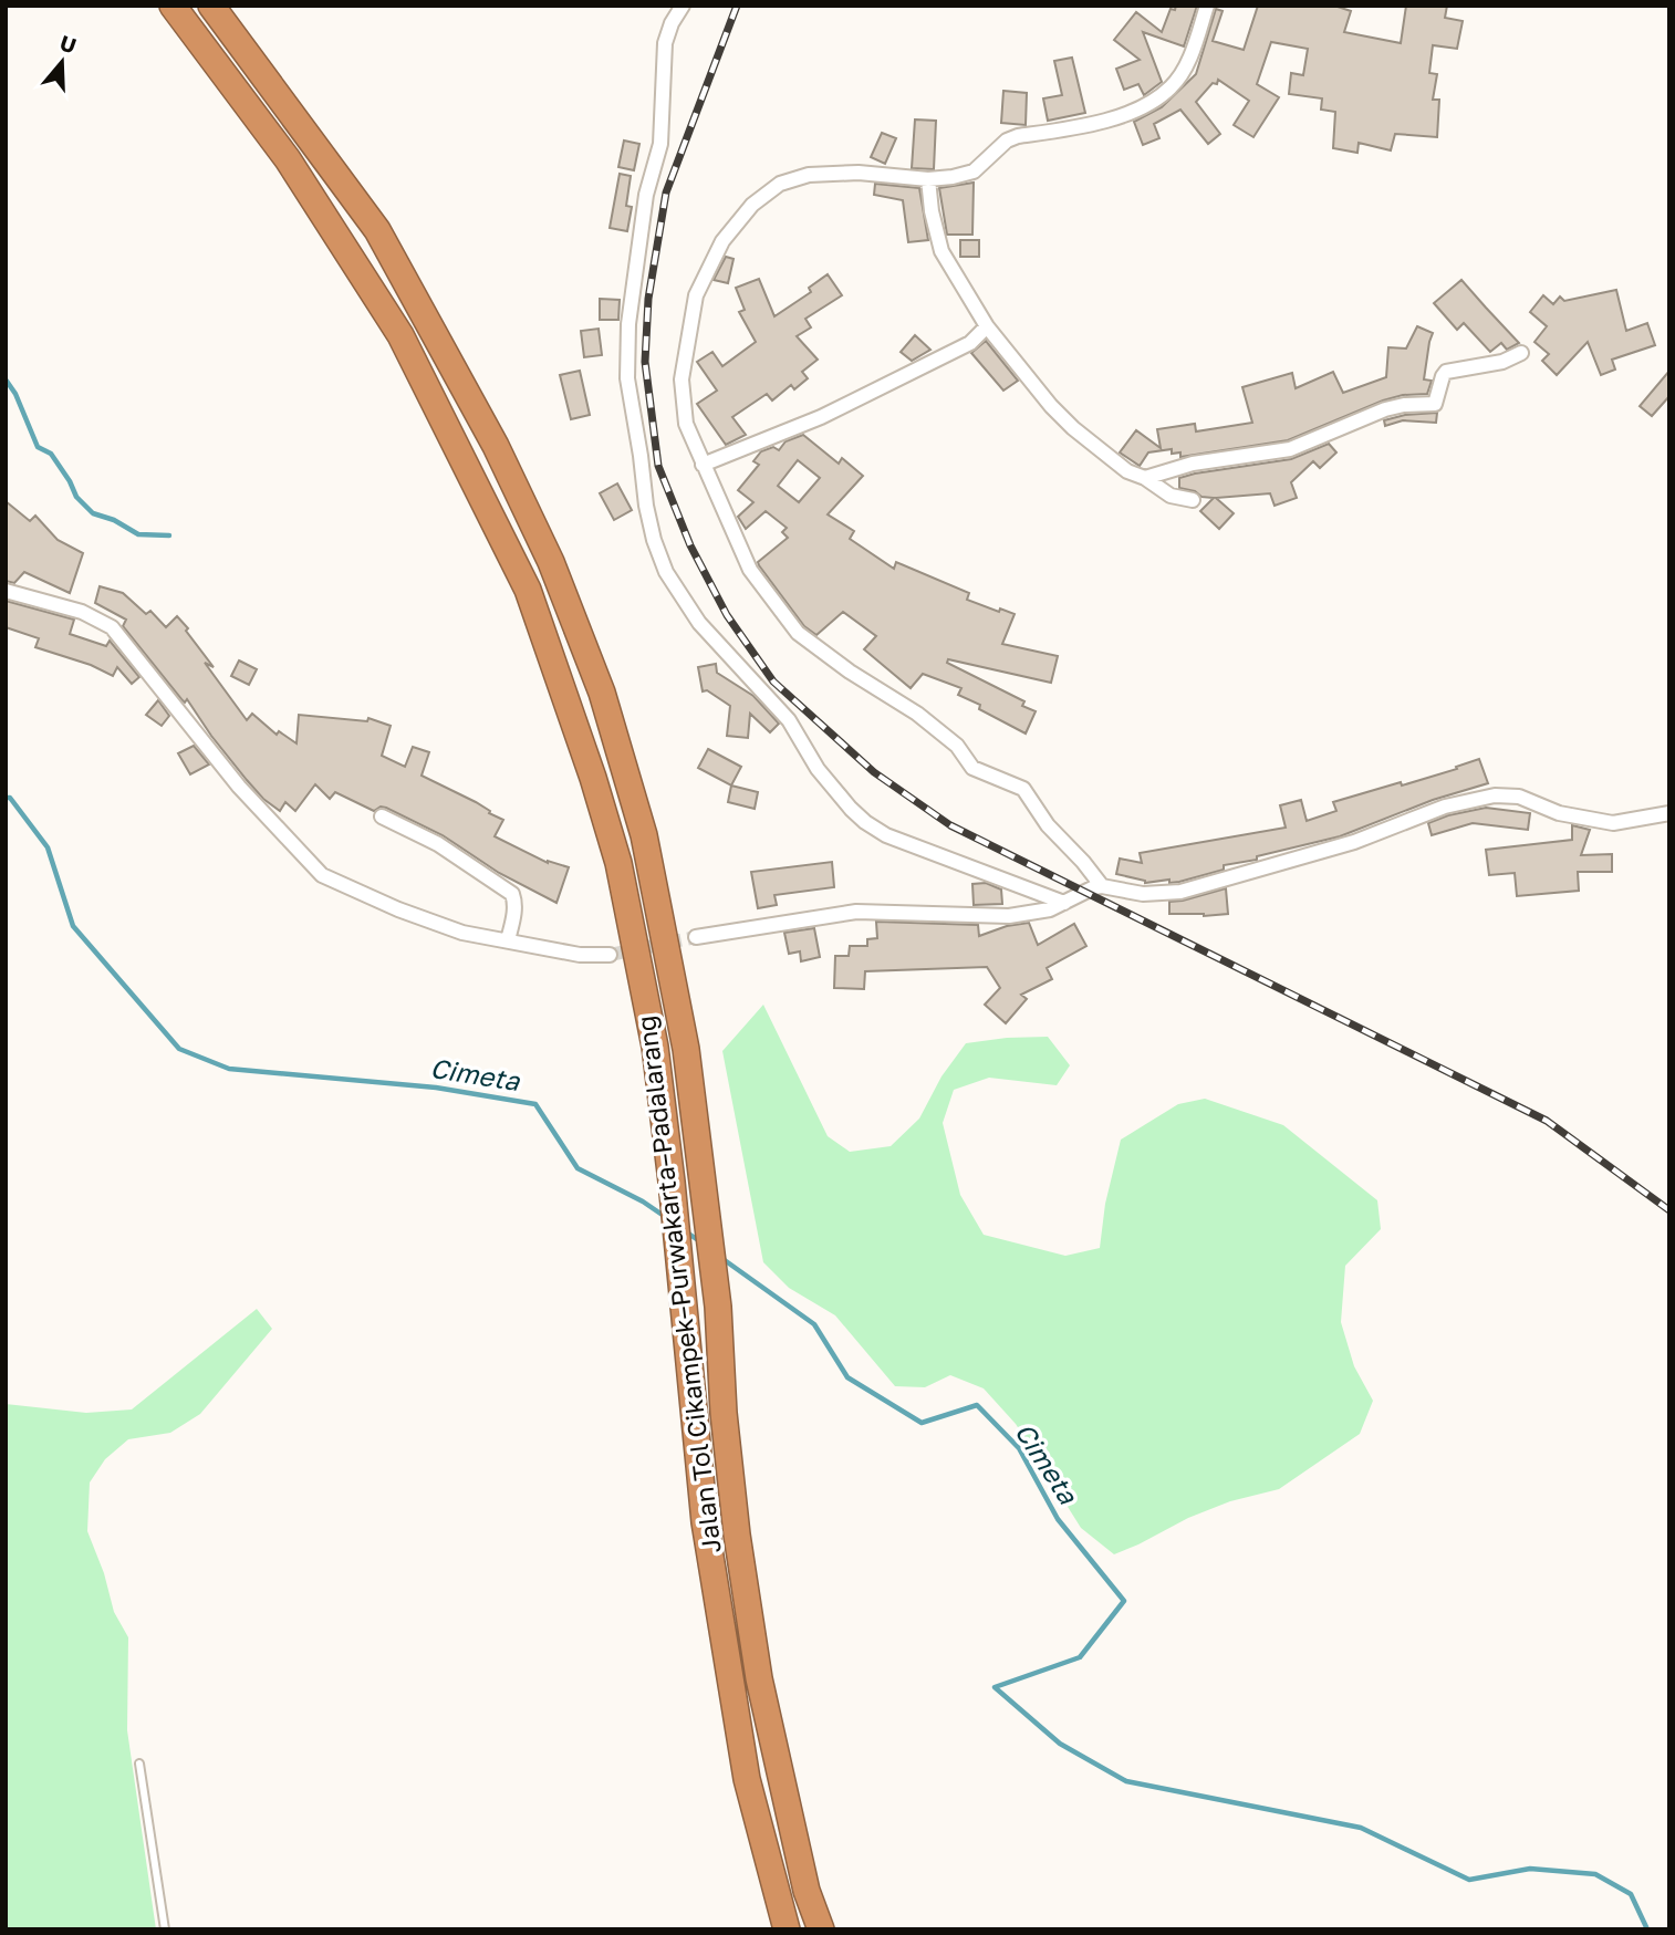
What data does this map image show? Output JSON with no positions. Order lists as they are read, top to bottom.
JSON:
{
  "streets": {
    "highway": ["Jalan Tol Cikampek–Purwakarta–Padalarang"]
  },
  "water": ["Cimeta"],
  "north": "top"
}
